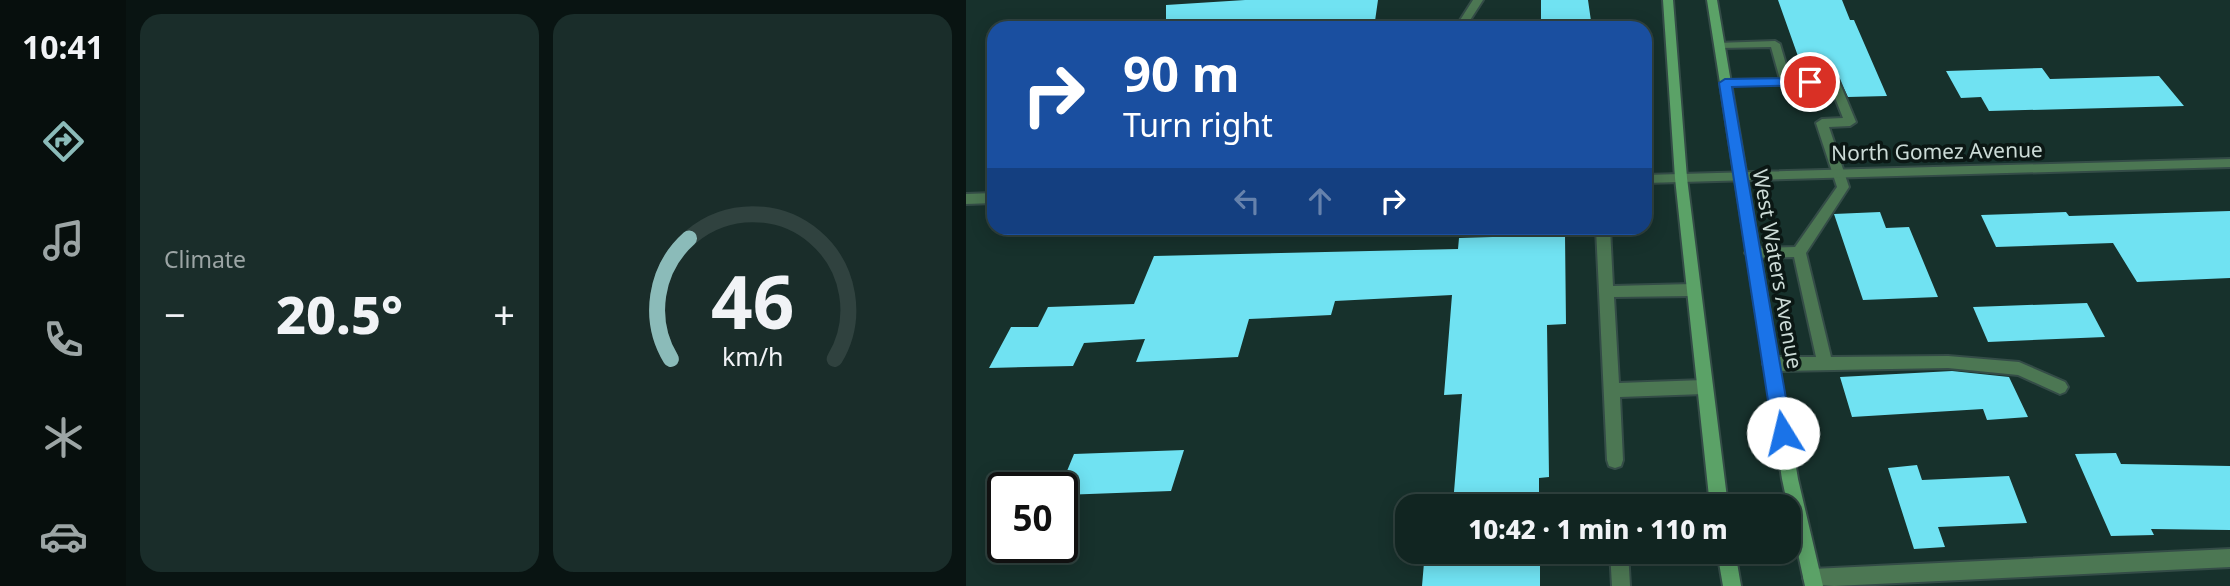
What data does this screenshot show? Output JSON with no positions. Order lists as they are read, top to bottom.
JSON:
{
  "streets": {
    "main road": ["West Waters Avenue"],
    "street": ["North Gomez Avenue"]
  },
  "crossings": [
    ["North Gomez Avenue", "West Waters Avenue"]
  ],
  "page": {
    "tabs": "10:41",
    "tile": "Climate",
    "turn": ["90 m", "Turn right"],
    "heat": ["−", "20.5°", "+"],
    "limit": "50",
    "trip": "10:42 · 1 min · 110 m",
    "gauge": ["46", "km/h"]
  }
}
